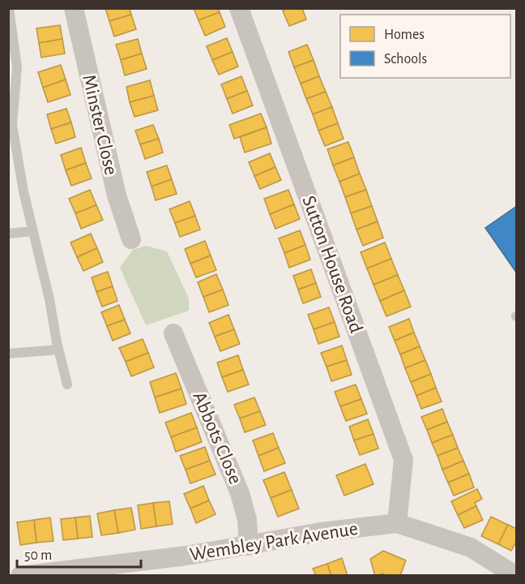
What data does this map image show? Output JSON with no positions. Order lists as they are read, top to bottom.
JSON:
{
  "streets": {
    "street": [
      "Minster Close",
      "Sutton House Road",
      "Abbots Close",
      "Wembley Park Avenue"
    ]
  },
  "crossings": [
    ["Sutton House Road", "Wembley Park Avenue"],
    ["Abbots Close", "Wembley Park Avenue"]
  ],
  "legend": ["Homes", "Schools"],
  "scale_bar": "50 m"
}
